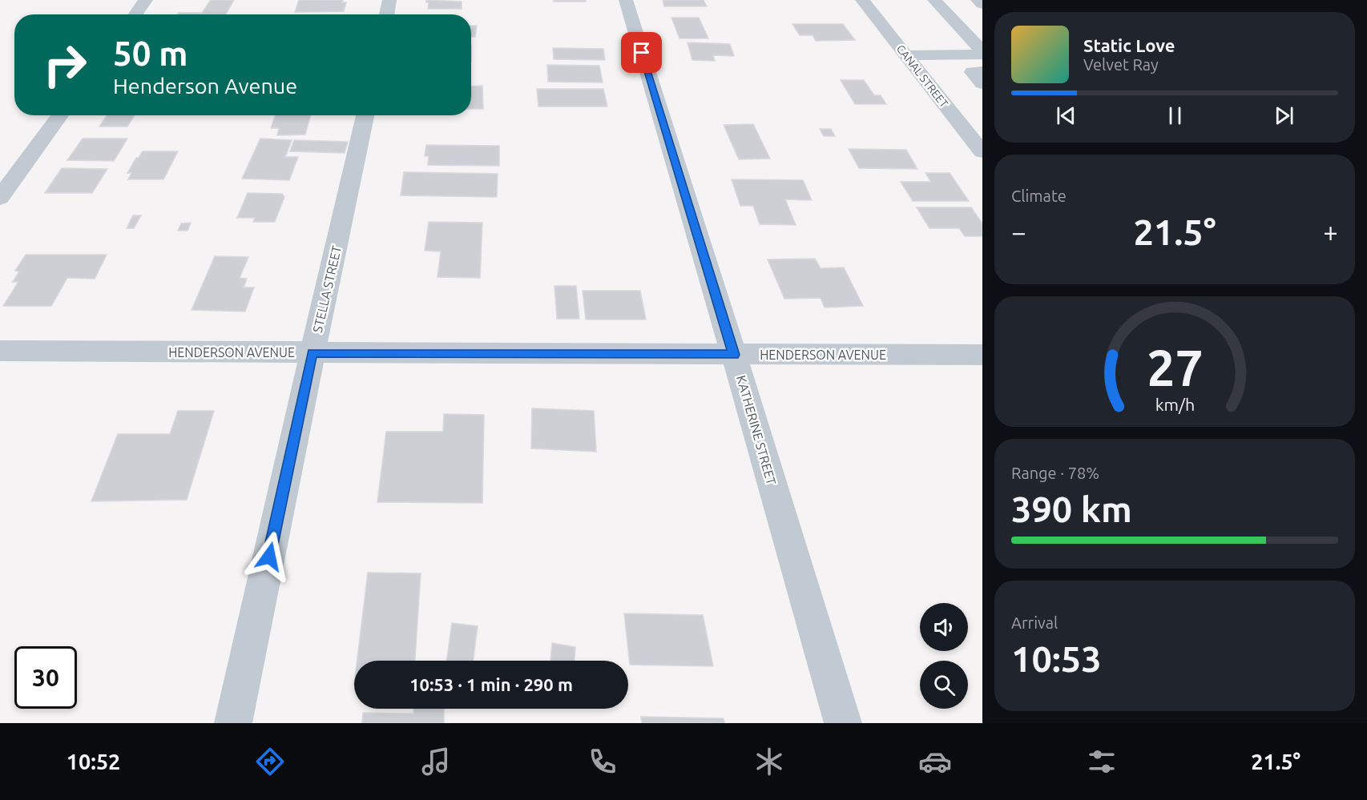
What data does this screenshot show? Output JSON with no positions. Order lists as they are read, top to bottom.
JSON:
{
  "streets": {
    "street": [
      "CANAL STREET",
      "STELLA STREET",
      "HENDERSON AVENUE",
      "KATHERINE STREET"
    ]
  },
  "crossings": [
    ["STELLA STREET", "HENDERSON AVENUE"],
    ["HENDERSON AVENUE", "KATHERINE STREET"]
  ],
  "page": {
    "turn": ["50 m", "Henderson Avenue"],
    "song": ["Static Love", "Velvet Ray"],
    "tile": [
      "Climate",
      ["Range · 78%", "390 km"],
      ["Arrival", "10:53"]
    ],
    "heat": ["−", "21.5°", "+"],
    "limit": "30",
    "trip": "10:53 · 1 min · 290 m",
    "tabs": ["10:52", "21.5°"],
    "gauge": ["27", "km/h"]
  }
}
